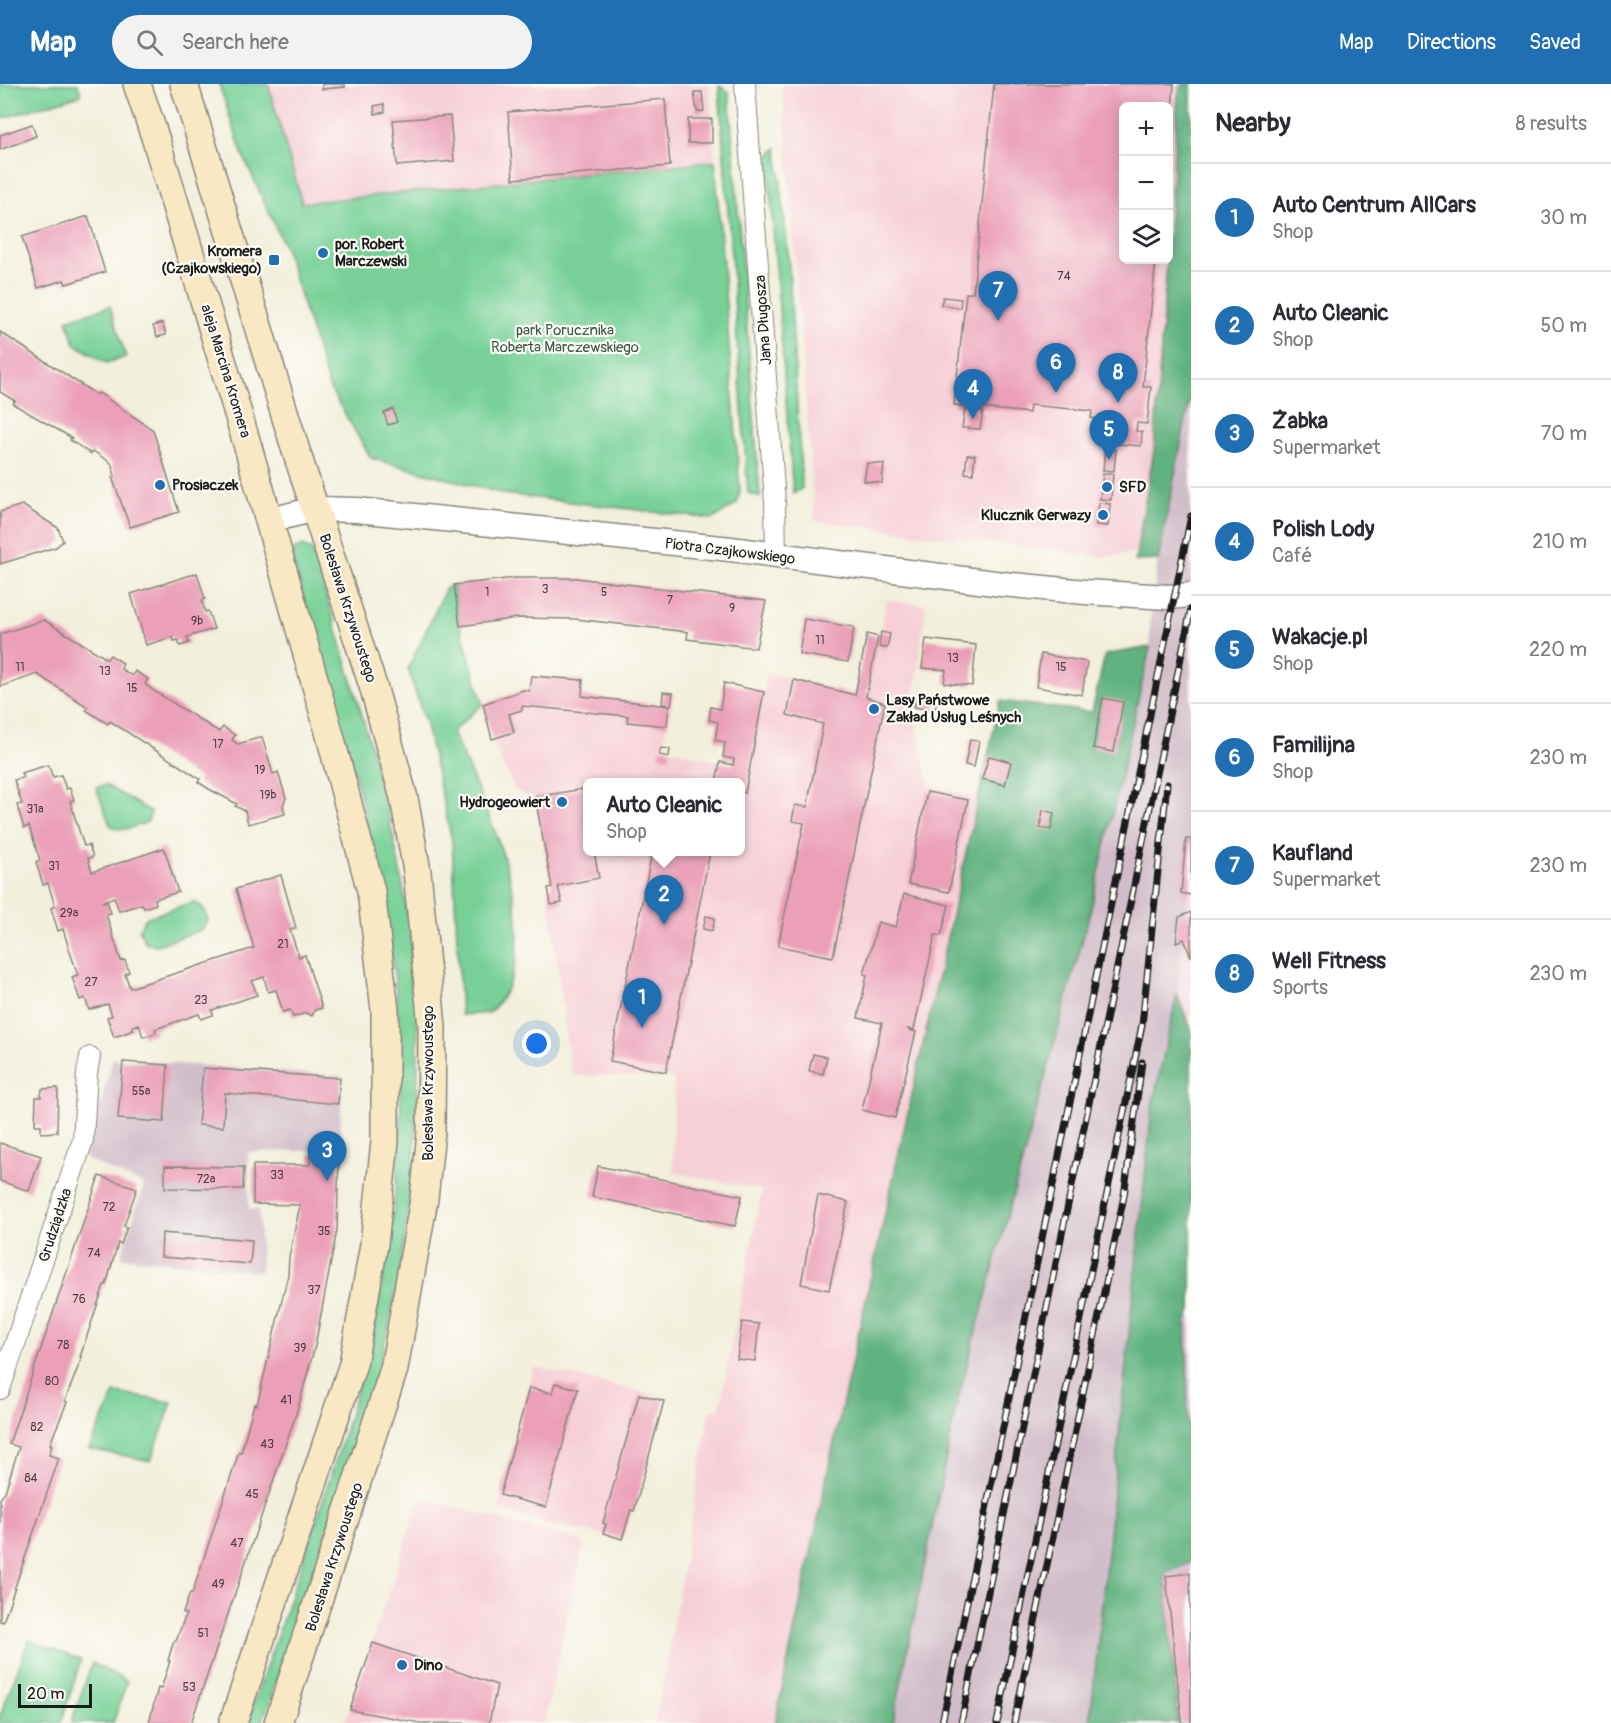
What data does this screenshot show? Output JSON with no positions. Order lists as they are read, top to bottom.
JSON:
{
  "streets": {
    "main road": ["aleja Marcina Kromera", "Bolesława Krzywoustego"],
    "street": ["Jana Długosza", "Piotra Czajkowskiego", "Grudziądzka"]
  },
  "crossings": [
    ["Jana Długosza", "Piotra Czajkowskiego"],
    ["aleja Marcina Kromera", "Piotra Czajkowskiego"],
    ["Piotra Czajkowskiego", "Bolesława Krzywoustego"]
  ],
  "parks": ["park Porucznika Roberta Marczewskiego"],
  "places": {
    "other": [
      "por. Robert Marczewski",
      "Prosiaczek",
      "SFD",
      "Klucznik Gerwazy",
      "Lasy Państwowe Zakład Usług Leśnych",
      "Hydrogeowiert",
      "Dino"
    ],
    "transit": ["Kromera (Czajkowskiego)"]
  },
  "house_numbers": [
    "74",
    "3",
    "1",
    "5",
    "7",
    "9",
    "9b",
    "11",
    "13",
    "11",
    "15",
    "13",
    "15",
    "17",
    "19",
    "19b",
    "31a",
    "31",
    "29a",
    "21",
    "27",
    "23",
    "55a",
    "33",
    "72a",
    "72",
    "35",
    "74",
    "37",
    "76",
    "78",
    "39",
    "80",
    "41",
    "82",
    "43",
    "84",
    "45",
    "47",
    "49",
    "51",
    "53"
  ],
  "scale_bar": "20 m",
  "page": {
    "header": "Map",
    "search": "Search here",
    "nav": ["Map", "Directions", "Saved"],
    "heading": ["Nearby", "8 results"],
    "map_buttons": ["+", "−"],
    "list": [
      {
        "mark": "1",
        "name": "Auto Centrum AllCars",
        "note": "Shop",
        "value": "30 m"
      },
      {
        "mark": "2",
        "name": "Auto Cleanic",
        "note": "Shop",
        "value": "50 m"
      },
      {
        "mark": "3",
        "name": "Żabka",
        "note": "Supermarket",
        "value": "70 m"
      },
      {
        "mark": "4",
        "name": "Polish Lody",
        "note": "Café",
        "value": "210 m"
      },
      {
        "mark": "5",
        "name": "Wakacje.pl",
        "note": "Shop",
        "value": "220 m"
      },
      {
        "mark": "6",
        "name": "Familijna",
        "note": "Shop",
        "value": "230 m"
      },
      {
        "mark": "7",
        "name": "Kaufland",
        "note": "Supermarket",
        "value": "230 m"
      },
      {
        "mark": "8",
        "name": "Well Fitness",
        "note": "Sports",
        "value": "230 m"
      }
    ],
    "pins": [
      "7",
      "6",
      "8",
      "4",
      "5",
      "2",
      "1",
      "3"
    ],
    "popup": ["Auto Cleanic", "Shop"],
    "scale": "20 m"
  }
}
